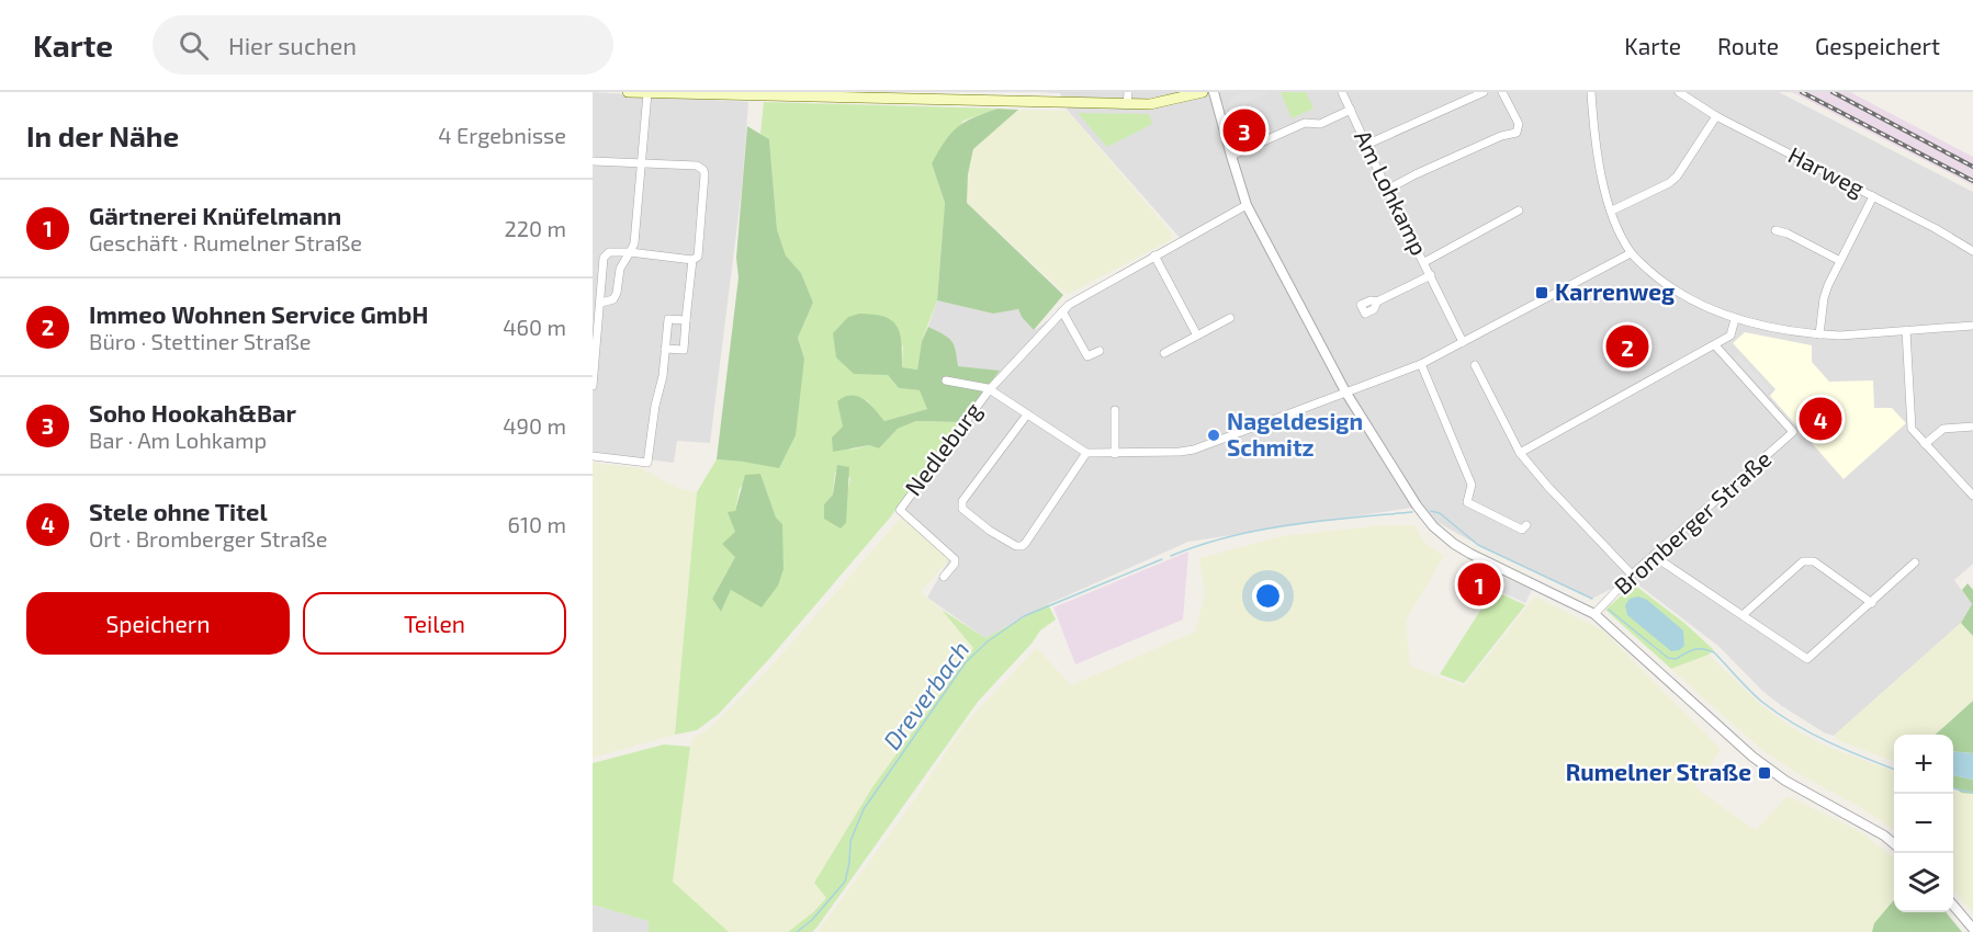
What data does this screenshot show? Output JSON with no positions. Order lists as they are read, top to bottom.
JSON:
{
  "streets": {
    "street": [
      "Harweg",
      "Am Lohkamp",
      "Nedleburg",
      "Bromberger Straße"
    ]
  },
  "water": ["Dreverbach"],
  "places": {
    "transit": ["Karrenweg", "Rumelner Straße"],
    "other": ["Nageldesign Schmitz"]
  },
  "page": {
    "header": "Karte",
    "search": "Hier suchen",
    "nav": ["Karte", "Route", "Gespeichert"],
    "heading": ["In der Nähe", "4 Ergebnisse"],
    "pins": [
      "3",
      "2",
      "4",
      "1"
    ],
    "list": [
      {
        "mark": "1",
        "name": "Gärtnerei Knüfelmann",
        "note": "Geschäft · Rumelner Straße",
        "value": "220 m"
      },
      {
        "mark": "2",
        "name": "Immeo Wohnen Service GmbH",
        "note": "Büro · Stettiner Straße",
        "value": "460 m"
      },
      {
        "mark": "3",
        "name": "Soho Hookah&Bar",
        "note": "Bar · Am Lohkamp",
        "value": "490 m"
      },
      {
        "mark": "4",
        "name": "Stele ohne Titel",
        "note": "Ort · Bromberger Straße",
        "value": "610 m"
      }
    ],
    "buttons": ["Speichern", "Teilen"],
    "map_buttons": ["+", "−"]
  }
}
